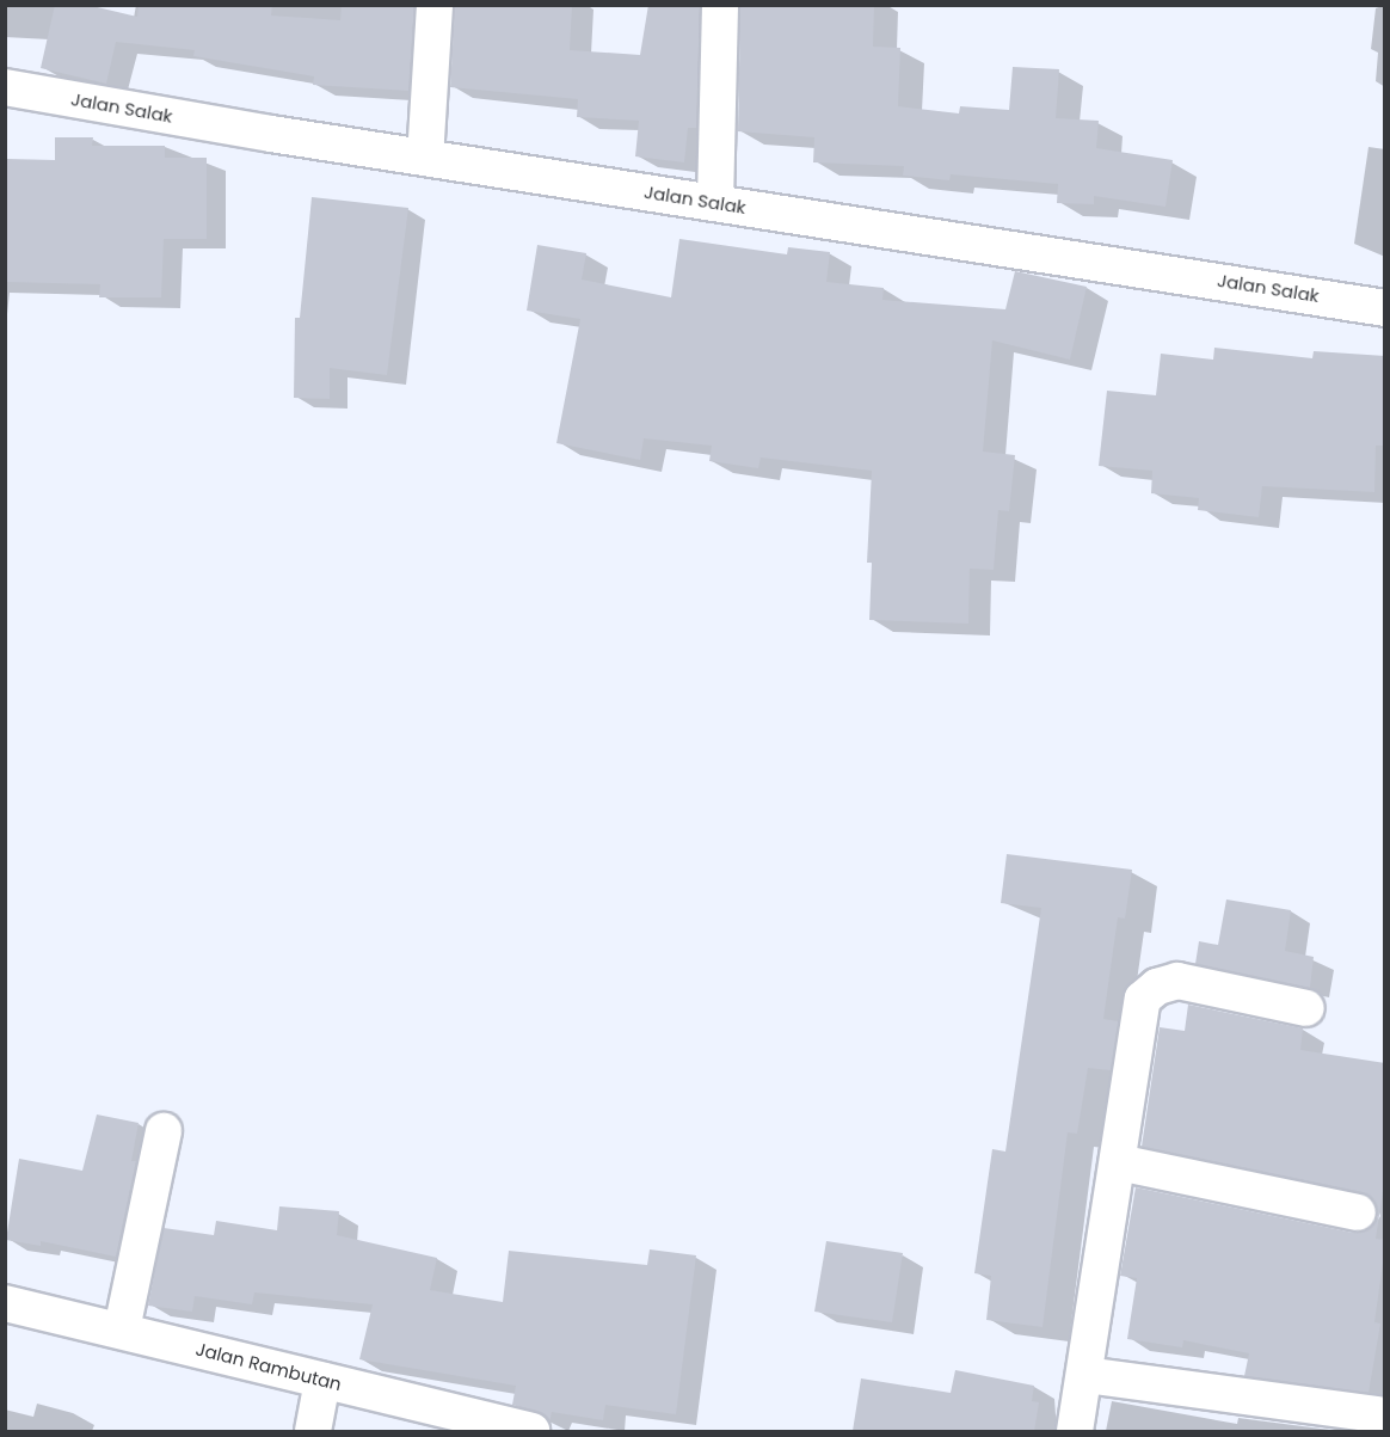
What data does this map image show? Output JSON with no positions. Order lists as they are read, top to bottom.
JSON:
{
  "streets": {
    "street": ["Jalan Salak", "Jalan Rambutan"]
  }
}
